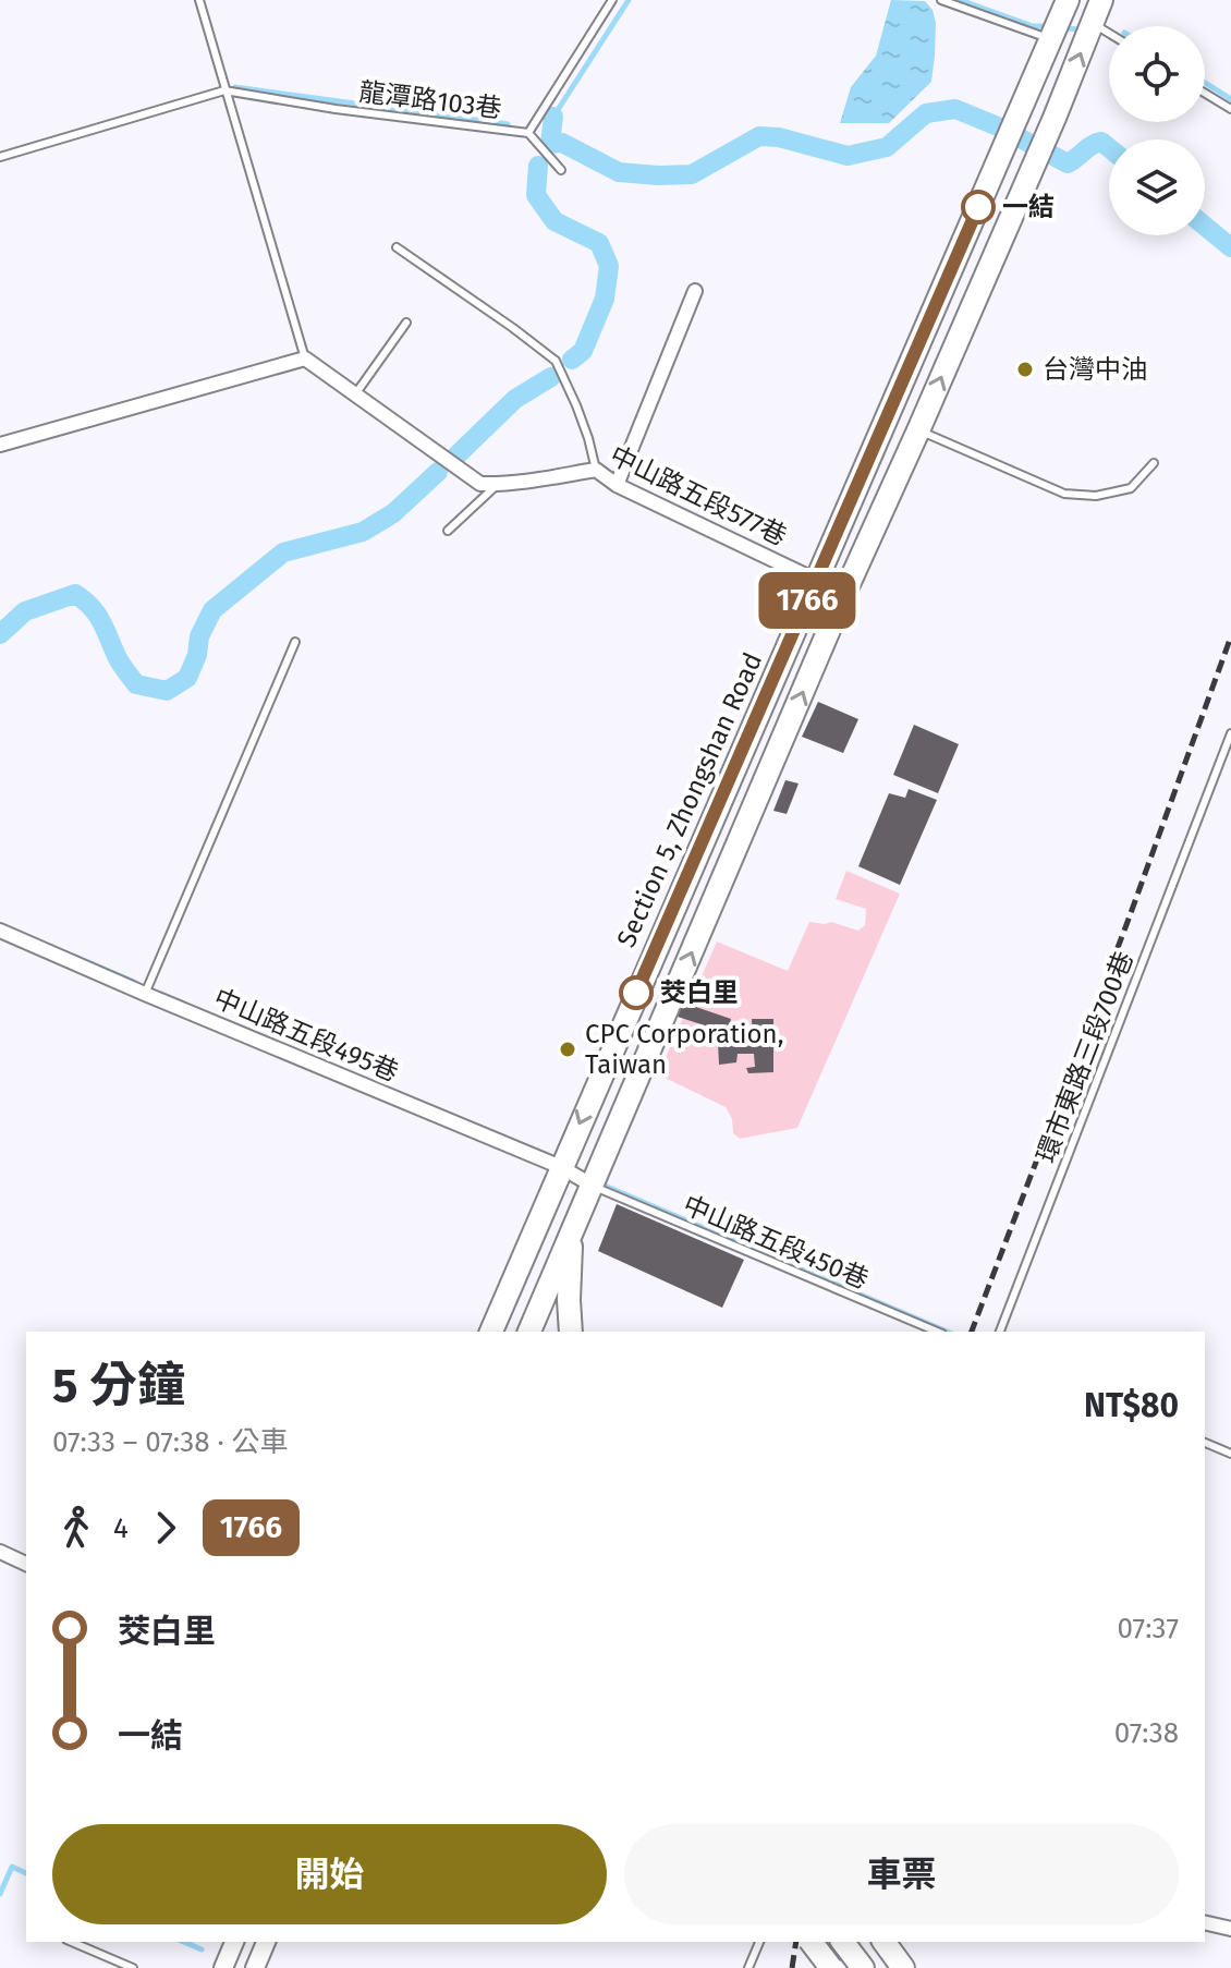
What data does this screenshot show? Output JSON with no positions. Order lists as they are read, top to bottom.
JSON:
{
  "streets": {
    "main road": ["Section 5, Zhongshan Road"],
    "street": ["中山路五段577巷", "中山路五段495巷"],
    "lane": ["龍潭路103巷", "環市東路三段700巷", "中山路五段450巷"]
  },
  "crossings": [
    ["中山路五段577巷", "Section 5, Zhongshan Road"],
    ["Section 5, Zhongshan Road", "中山路五段495巷"],
    ["中山路五段495巷", "中山路五段450巷"]
  ],
  "places": [
    "一結",
    "台灣中油",
    "茭白里",
    "CPC Corporation, Taiwan"
  ],
  "lines": ["bus line 1766"],
  "page": {
    "on_map": "1766",
    "heading": ["5 分鐘", "07:33 – 07:38 · 公車", "NT$80"],
    "legs": ["4", "1766"],
    "list": [
      {
        "name": "茭白里",
        "value": "07:37"
      },
      {
        "name": "一結",
        "value": "07:38"
      }
    ],
    "buttons": ["開始", "車票"]
  }
}
